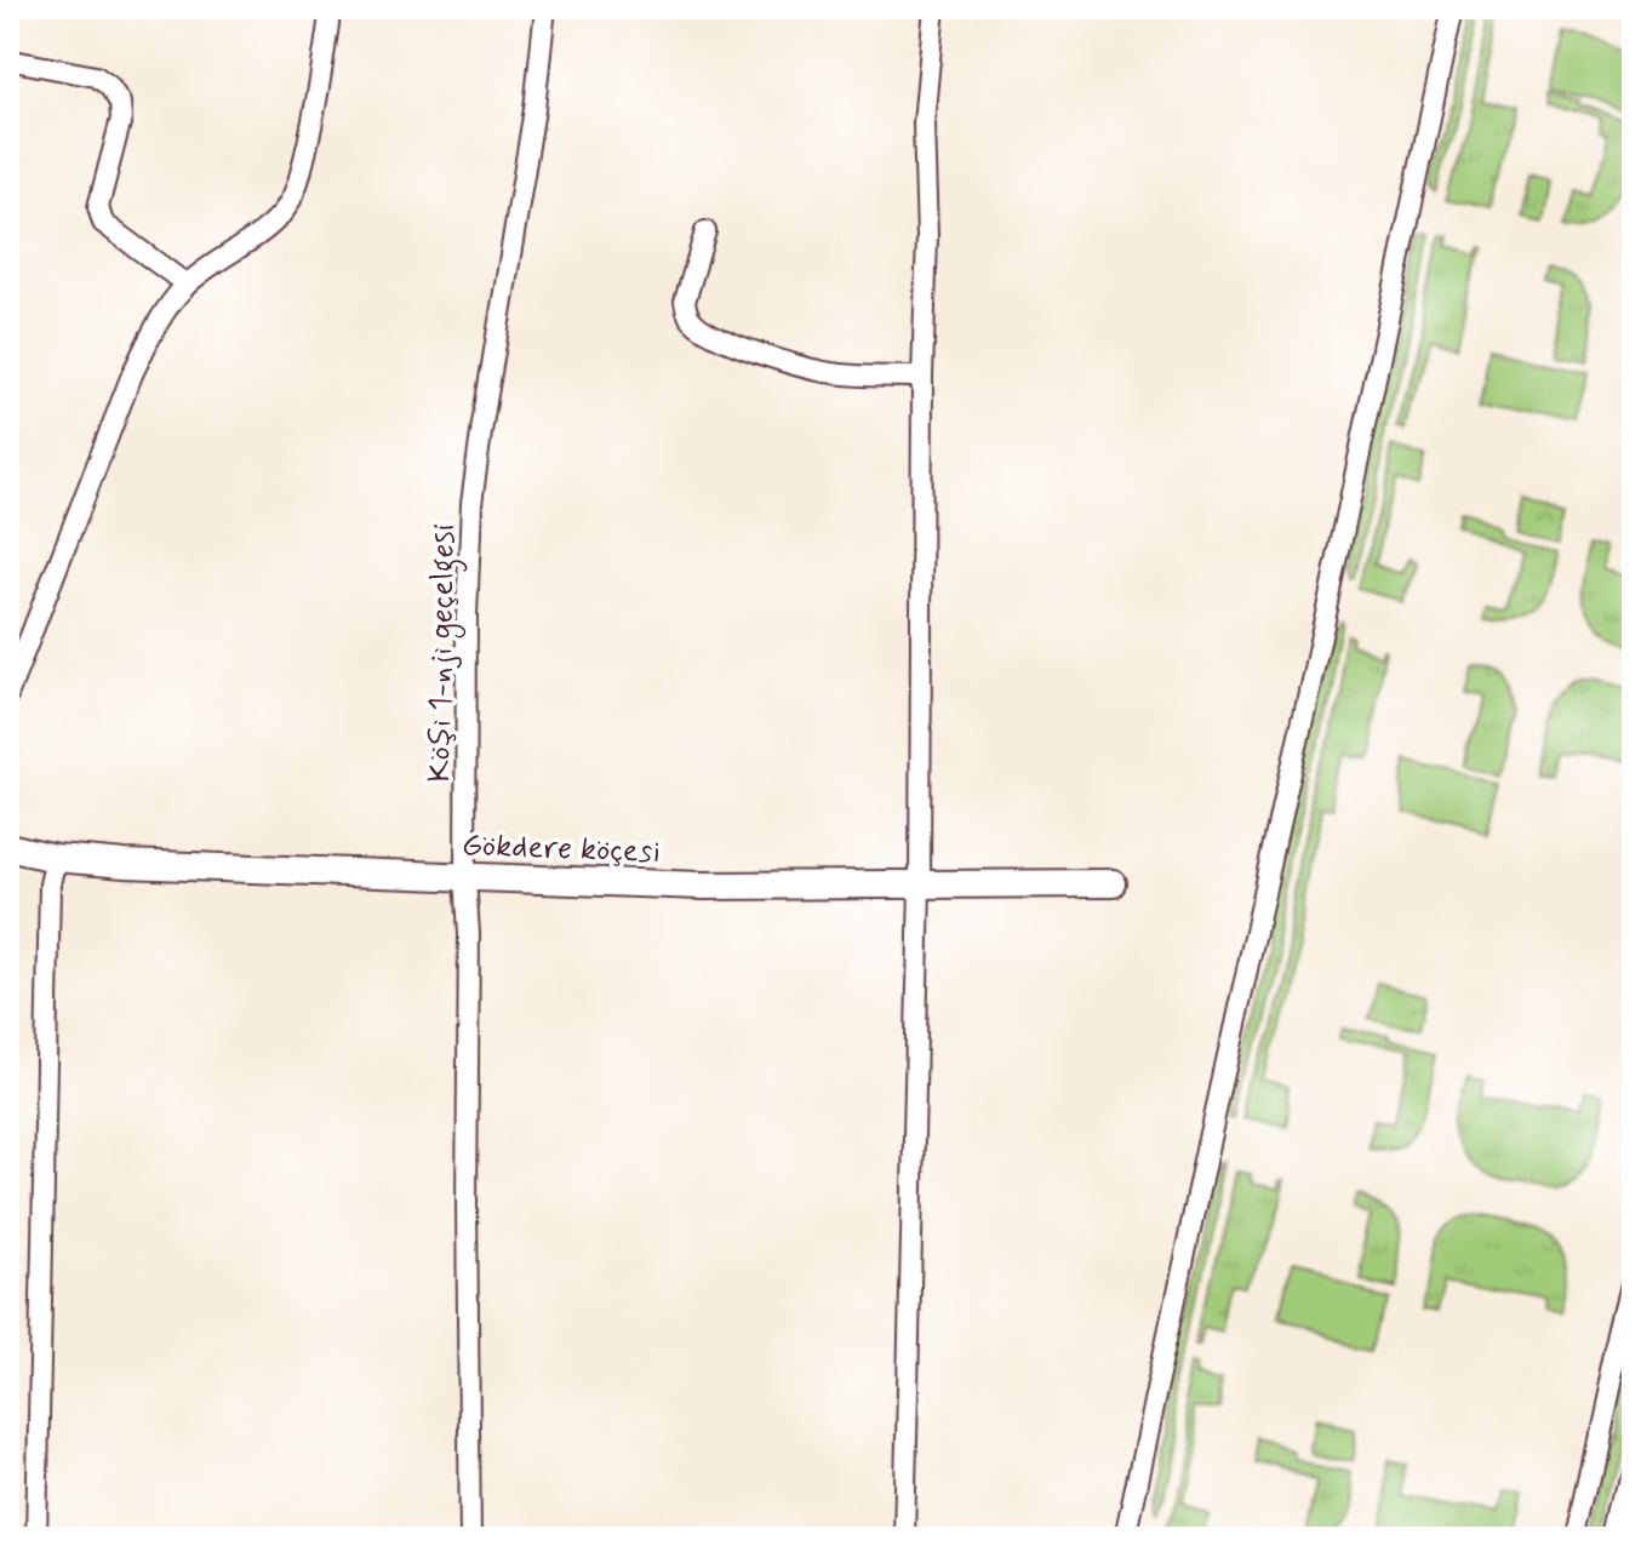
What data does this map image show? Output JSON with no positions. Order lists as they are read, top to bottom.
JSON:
{
  "streets": {
    "street": ["Köşi 1-nji geçelgesi", "Gökdere köçesi"]
  },
  "crossings": [
    ["Köşi 1-nji geçelgesi", "Gökdere köçesi"]
  ]
}
